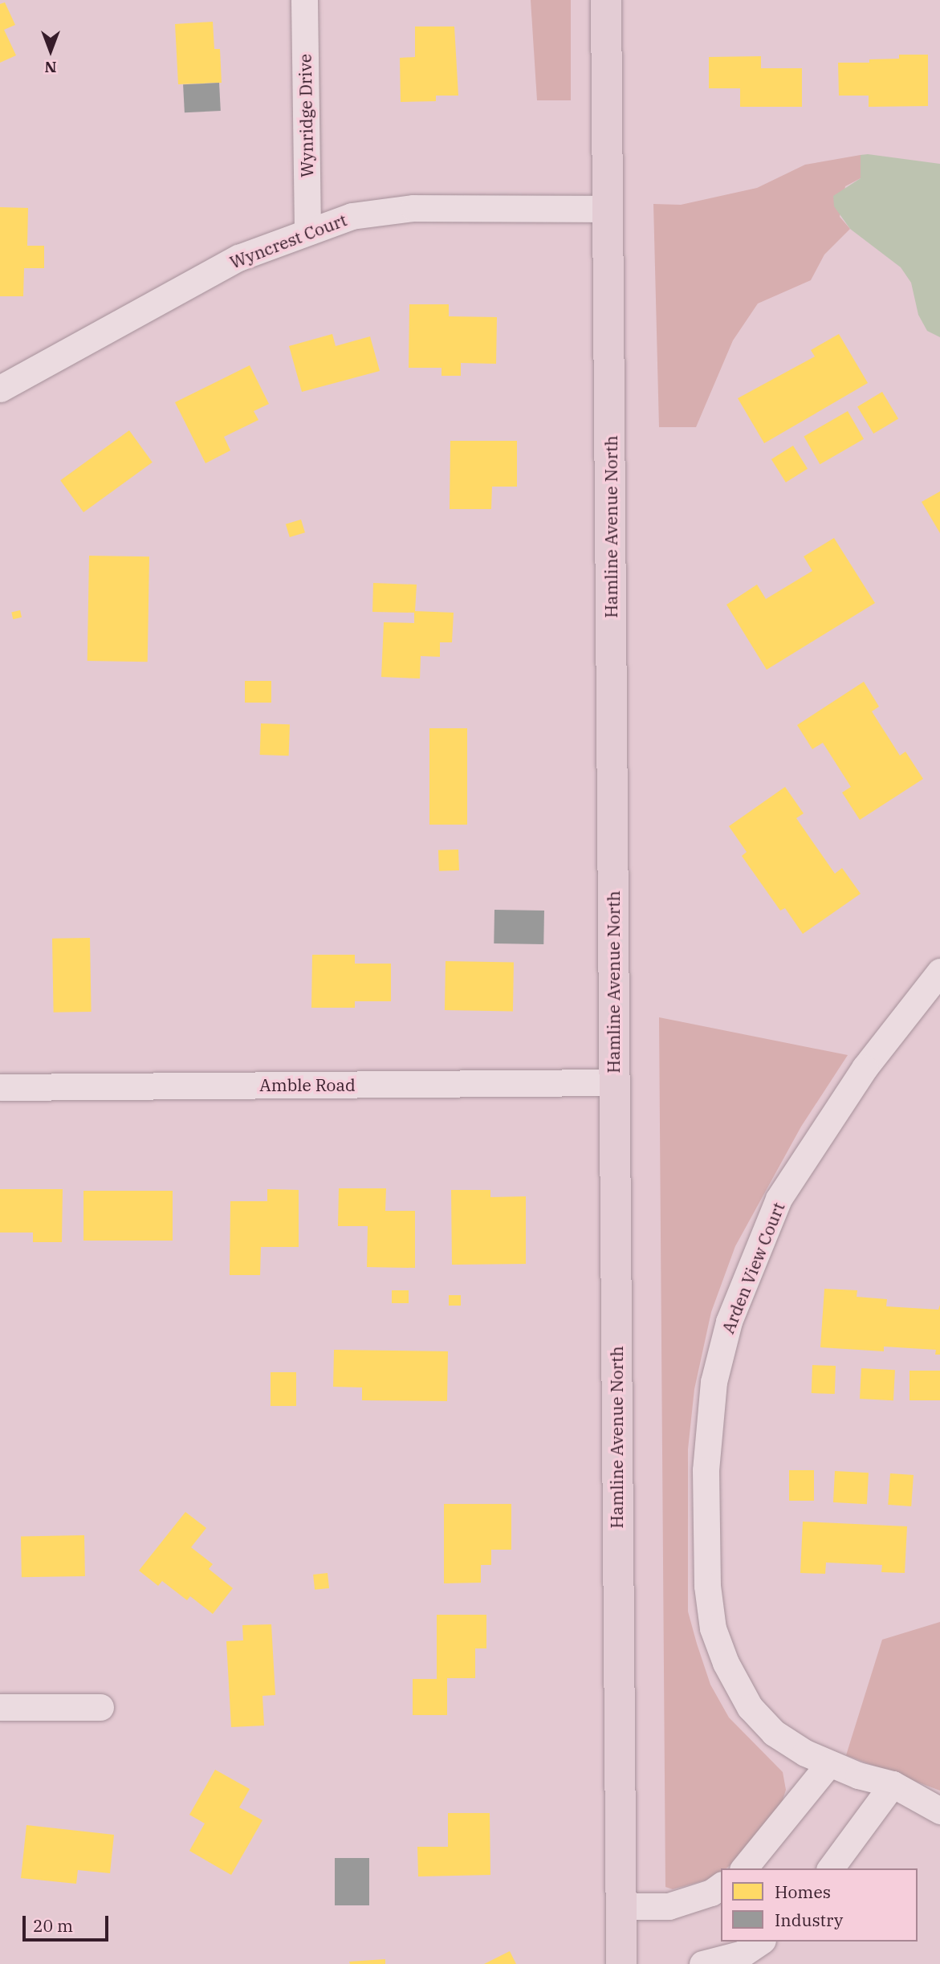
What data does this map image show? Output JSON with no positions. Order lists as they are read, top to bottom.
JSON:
{
  "streets": {
    "main road": ["Hamline Avenue North"],
    "street": [
      "Wynridge Drive",
      "Wyncrest Court",
      "Amble Road",
      "Arden View Court"
    ]
  },
  "crossings": [
    ["Wynridge Drive", "Wyncrest Court"],
    ["Wyncrest Court", "Hamline Avenue North"],
    ["Hamline Avenue North", "Amble Road"]
  ],
  "legend": ["Homes", "Industry"],
  "scale_bar": "20 m",
  "north": "bottom"
}
